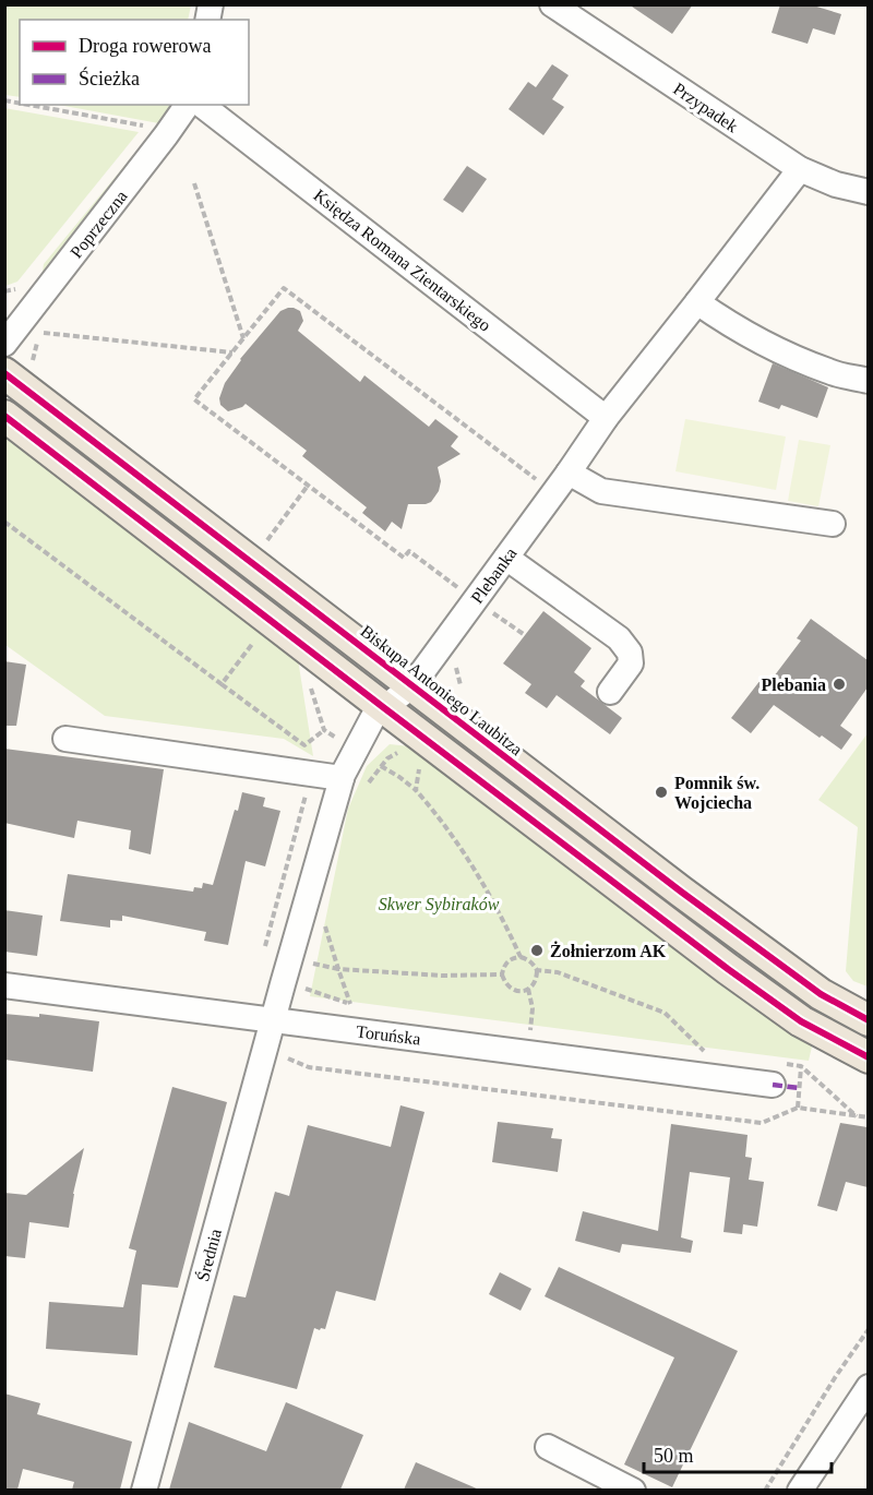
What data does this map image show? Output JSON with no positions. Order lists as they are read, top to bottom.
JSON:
{
  "streets": {
    "main road": ["Biskupa Antoniego Laubitza"],
    "street": [
      "Przypadek",
      "Poprzeczna",
      "Księdza Romana Zientarskiego",
      "Plebanka",
      "Toruńska",
      "Średnia"
    ]
  },
  "crossings": [
    ["Przypadek", "Plebanka"],
    ["Księdza Romana Zientarskiego", "Plebanka"],
    ["Plebanka", "Biskupa Antoniego Laubitza"],
    ["Plebanka", "Toruńska"],
    ["Plebanka", "Średnia"],
    ["Toruńska", "Średnia"]
  ],
  "parks": ["Skwer Sybiraków"],
  "places": ["Plebania", "Pomnik św. Wojciecha", "Żołnierzom AK"],
  "legend": ["Droga rowerowa", "Ścieżka"],
  "scale_bar": "50 m"
}
